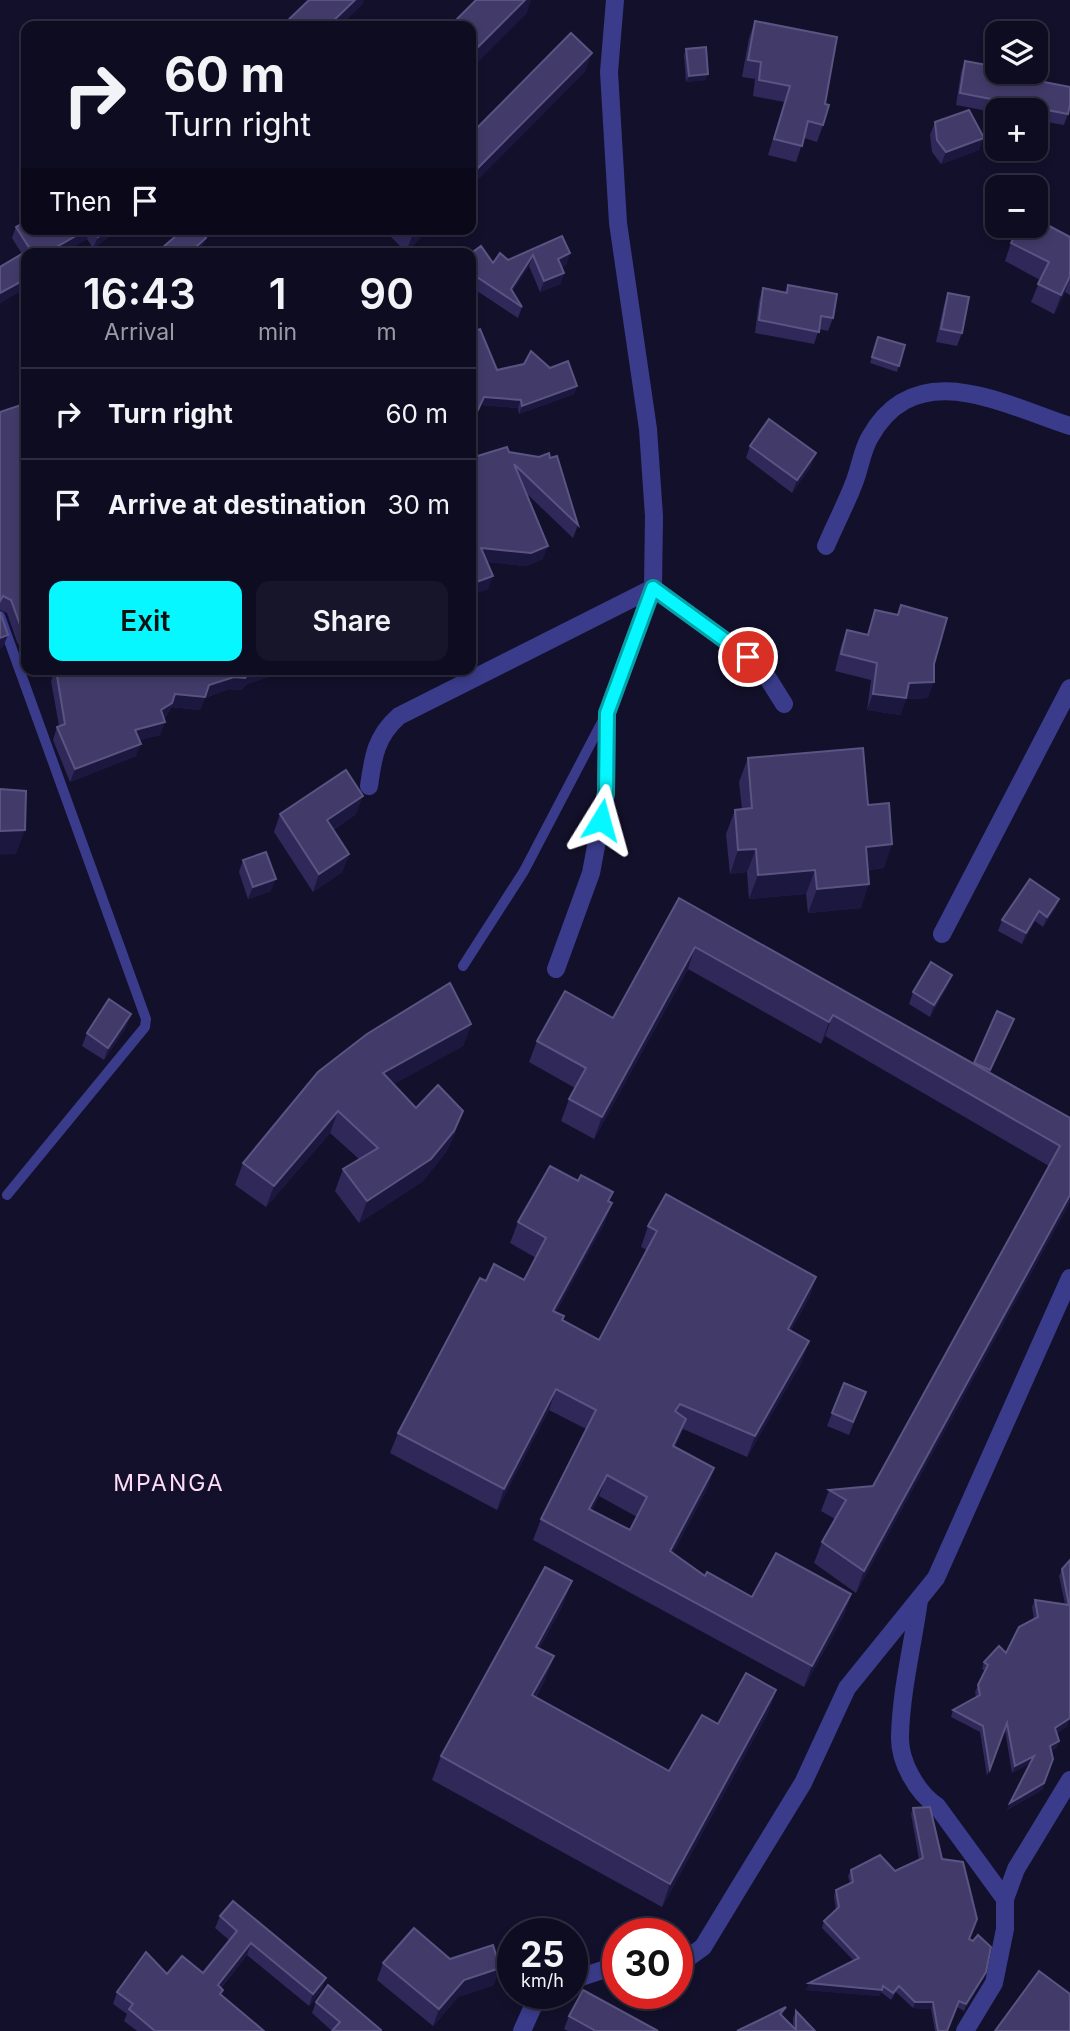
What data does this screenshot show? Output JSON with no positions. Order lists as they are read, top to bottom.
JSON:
{
  "districts": ["MPANGA"],
  "page": {
    "map_buttons": ["+", "−"],
    "turn": ["60 m", "Turn right"],
    "then": "Then",
    "eta": [
      "16:43",
      "Arrival",
      "1",
      "min",
      "90",
      "m"
    ],
    "list": [
      {
        "name": "Turn right",
        "value": "60 m"
      },
      {
        "name": "Arrive at destination",
        "value": "30 m"
      }
    ],
    "buttons": ["Exit", "Share"],
    "speed": "25 km/h",
    "limit": "30"
  }
}
